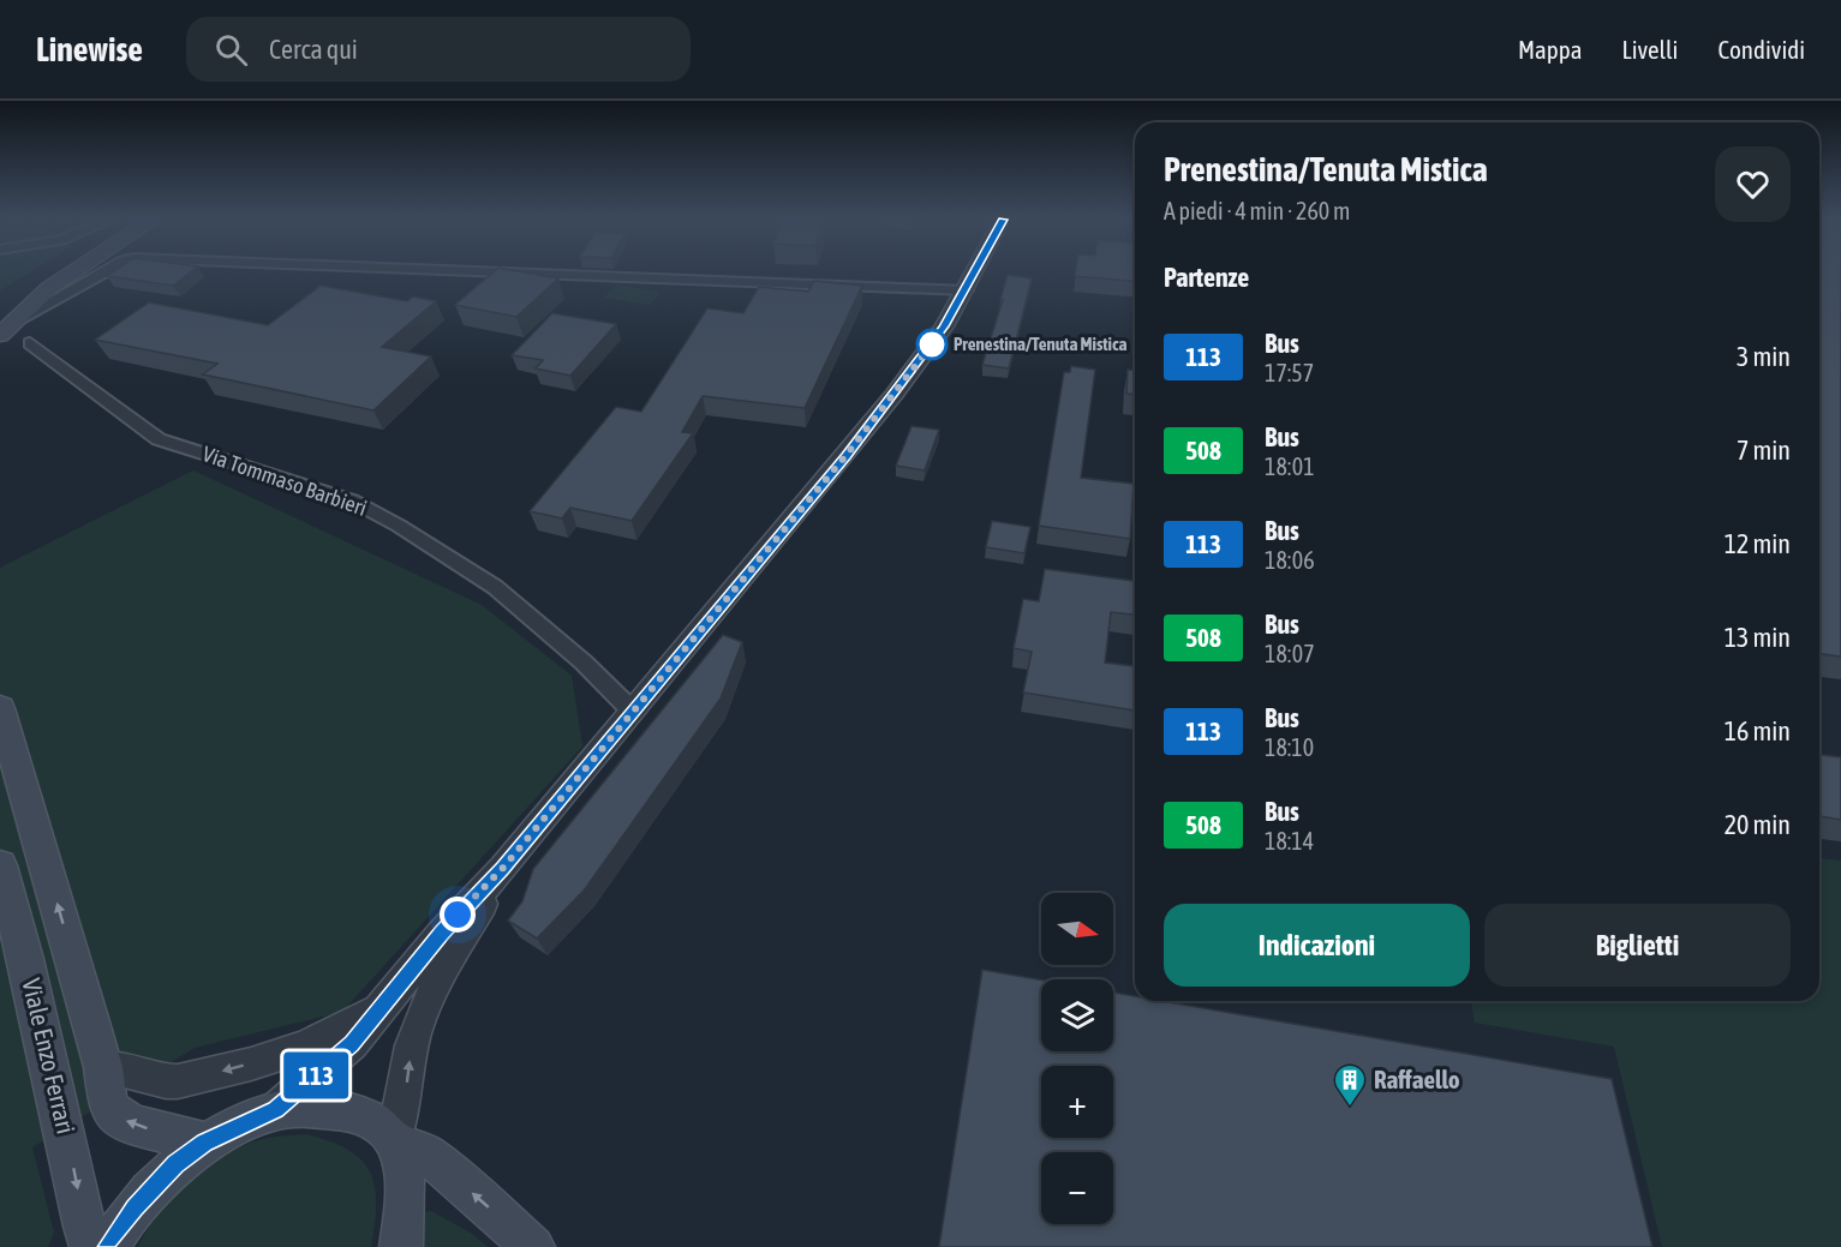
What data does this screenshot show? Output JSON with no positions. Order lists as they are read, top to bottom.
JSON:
{
  "streets": {
    "main road": ["Viale Enzo Ferrari"],
    "street": ["Via Tommaso Barbieri"]
  },
  "places": {
    "other": ["Prenestina/Tenuta Mistica"],
    "building": ["Raffaello"]
  },
  "lines": ["bus line 113"],
  "north": "right",
  "page": {
    "header": "Linewise",
    "search": "Cerca qui",
    "nav": ["Mappa", "Livelli", "Condividi"],
    "on_map": "113",
    "heading": [
      ["Prenestina/Tenuta Mistica", "A piedi · 4 min · 260 m"],
      "Partenze"
    ],
    "list": [
      {
        "mark": "113",
        "name": "Bus",
        "note": "17:57",
        "value": "3 min"
      },
      {
        "mark": "508",
        "name": "Bus",
        "note": "18:01",
        "value": "7 min"
      },
      {
        "mark": "113",
        "name": "Bus",
        "note": "18:06",
        "value": "12 min"
      },
      {
        "mark": "508",
        "name": "Bus",
        "note": "18:07",
        "value": "13 min"
      },
      {
        "mark": "113",
        "name": "Bus",
        "note": "18:10",
        "value": "16 min"
      },
      {
        "mark": "508",
        "name": "Bus",
        "note": "18:14",
        "value": "20 min"
      }
    ],
    "buttons": ["Indicazioni", "Biglietti"],
    "map_buttons": ["+", "−"]
  }
}
